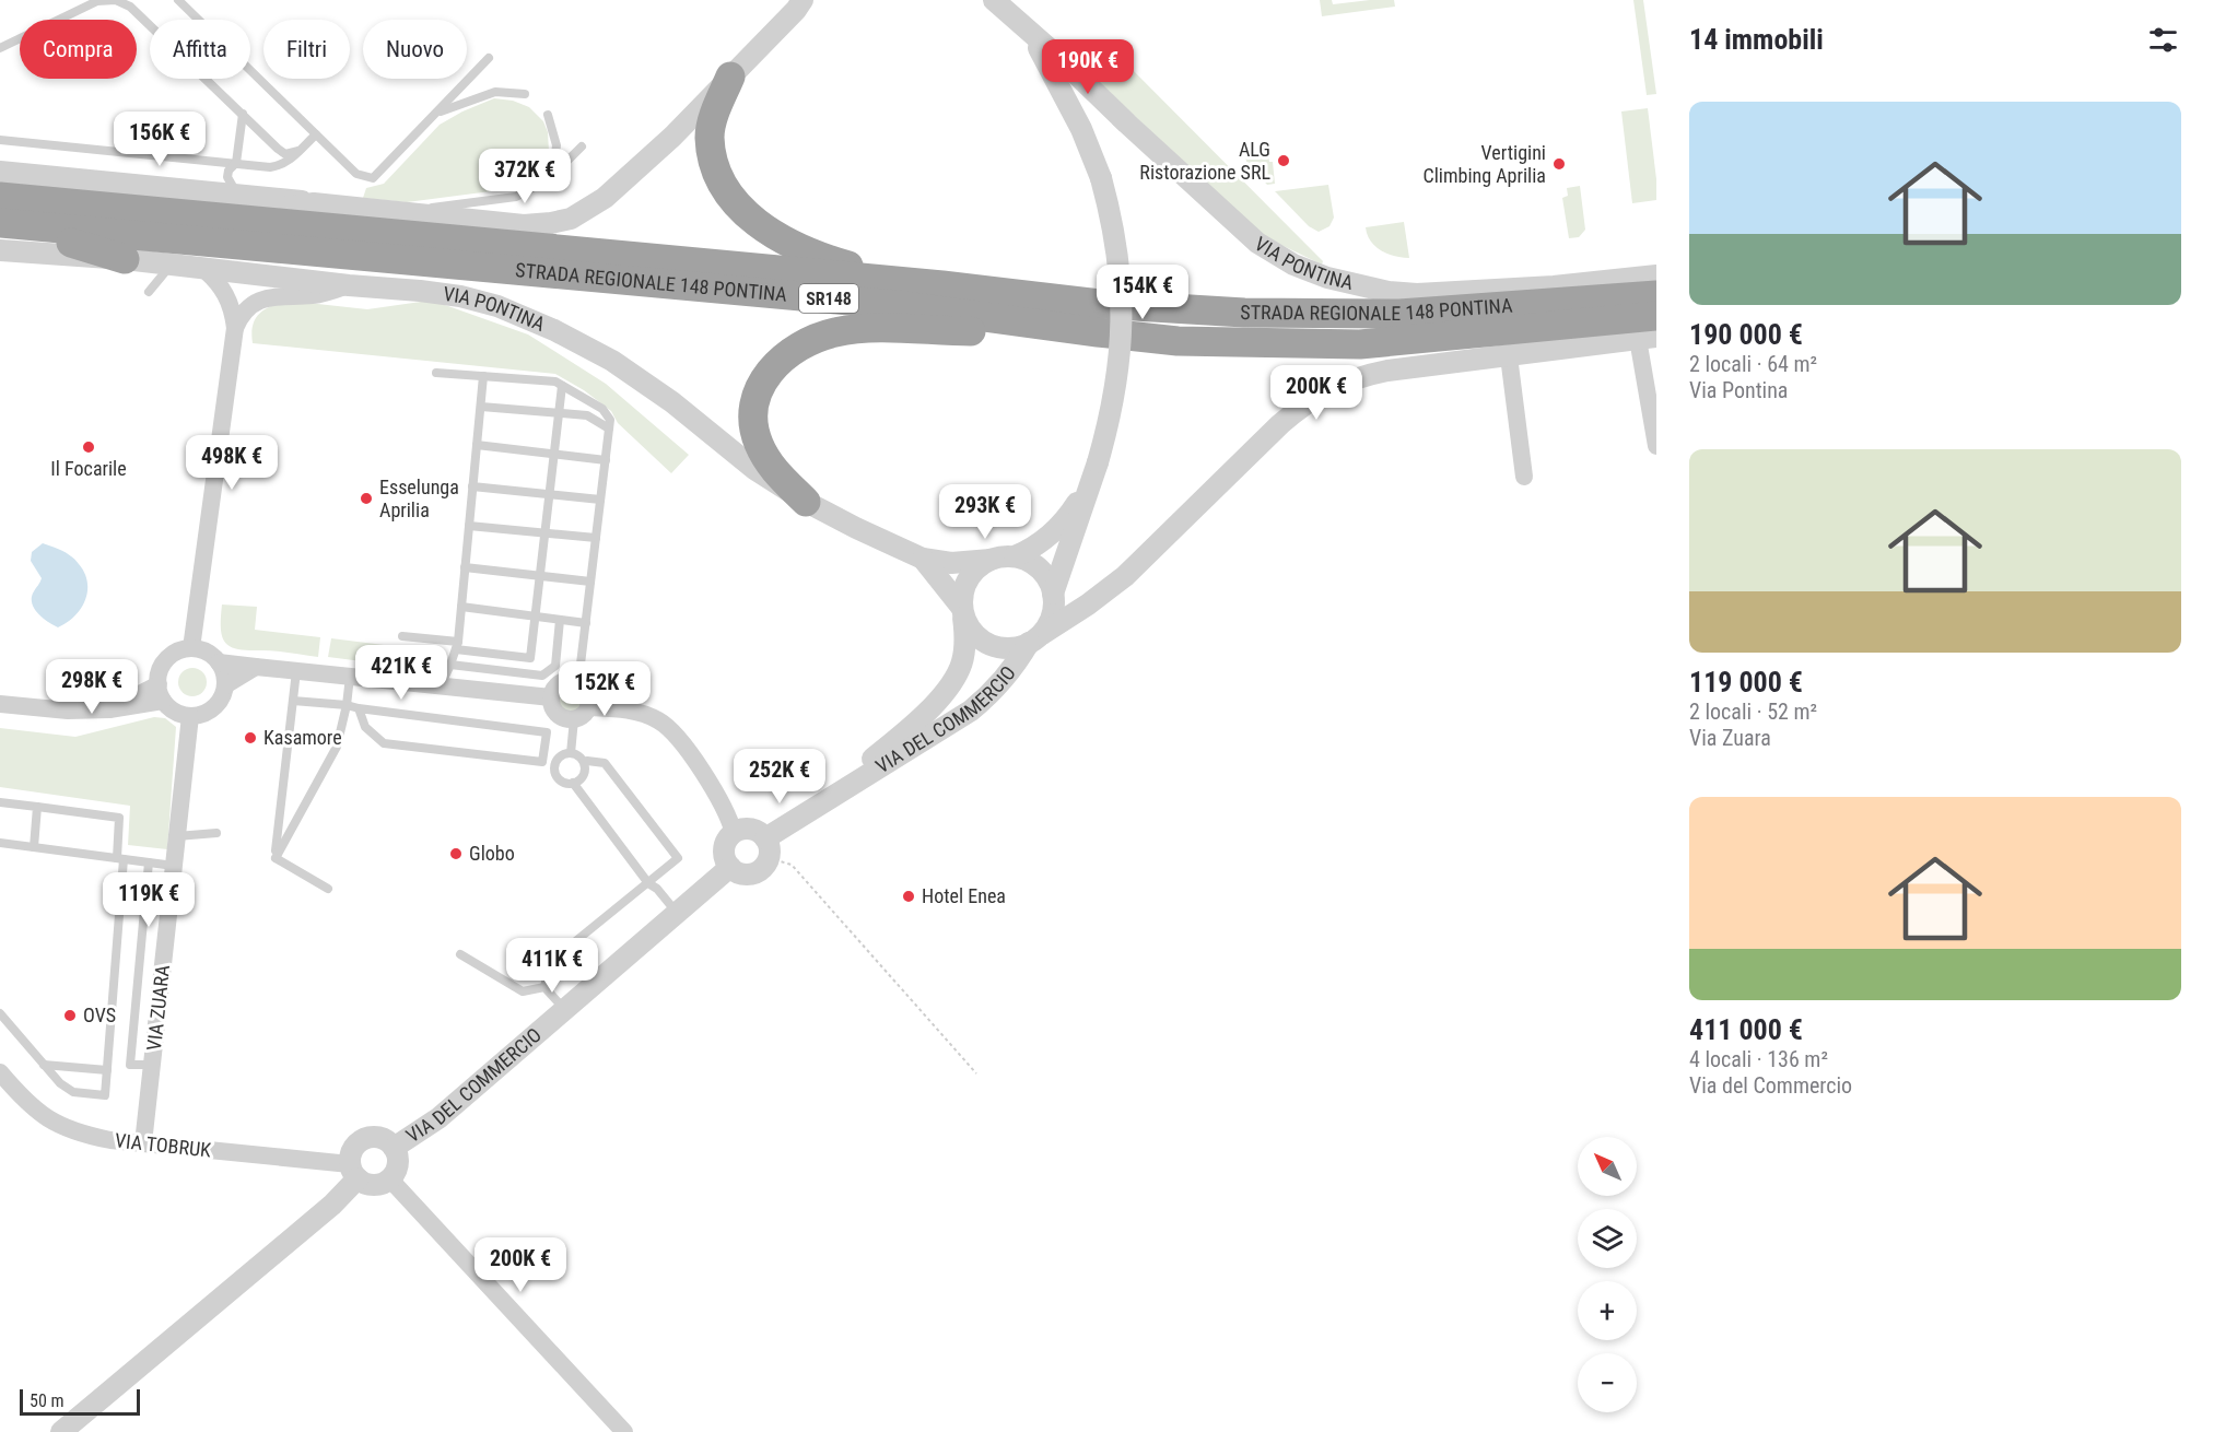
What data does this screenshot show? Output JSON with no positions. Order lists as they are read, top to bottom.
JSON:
{
  "streets": {
    "highway": ["STRADA REGIONALE 148 PONTINA", "SR148"],
    "street": [
      "VIA PONTINA",
      "VIA DEL COMMERCIO",
      "VIA ZUARA",
      "VIA TOBRUK"
    ]
  },
  "crossings": [
    ["VIA PONTINA", "VIA DEL COMMERCIO"],
    ["VIA DEL COMMERCIO", "VIA TOBRUK"],
    ["VIA ZUARA", "VIA TOBRUK"]
  ],
  "places": [
    "ALG Ristorazione SRL",
    "Vertigini Climbing Aprilia",
    "Il Focarile",
    "Esselunga Aprilia",
    "Kasamore",
    "Globo",
    "Hotel Enea",
    "OVS"
  ],
  "scale_bar": "50 m",
  "north": "top left",
  "page": {
    "heading": "14 immobili",
    "chip": [
      "Compra",
      "Affitta",
      "Filtri",
      "Nuovo"
    ],
    "price": [
      "190K €",
      "156K €",
      "372K €",
      "154K €",
      "200K €",
      "498K €",
      "293K €",
      "421K €",
      "298K €",
      "152K €",
      "252K €",
      "119K €",
      "411K €",
      "200K €"
    ],
    "list": [
      {
        "name": "190 000 €",
        "note": "2 locali · 64 m² · Via Pontina"
      },
      {
        "name": "119 000 €",
        "note": "2 locali · 52 m² · Via Zuara"
      },
      {
        "name": "411 000 €",
        "note": "4 locali · 136 m² · Via del Commercio"
      }
    ],
    "map_buttons": ["+", "−"],
    "scale": "50 m"
  }
}
